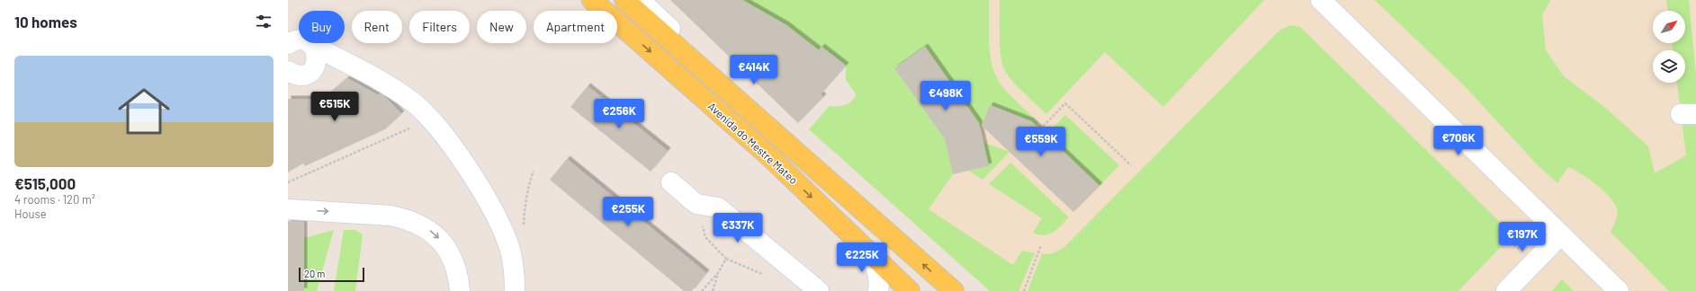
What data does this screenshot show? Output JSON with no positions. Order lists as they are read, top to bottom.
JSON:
{
  "streets": {
    "main road": ["Avenida do Mestre Mateo"]
  },
  "scale_bar": "20 m",
  "north": "top right",
  "page": {
    "heading": "10 homes",
    "chip": [
      "Buy",
      "Rent",
      "Filters",
      "New",
      "Apartment"
    ],
    "list": [
      {
        "name": "€515,000",
        "note": "4 rooms · 120 m² · House"
      }
    ],
    "price": [
      "€414K",
      "€498K",
      "€515K",
      "€256K",
      "€706K",
      "€559K",
      "€255K",
      "€337K",
      "€197K",
      "€225K"
    ],
    "scale": "20 m"
  }
}
